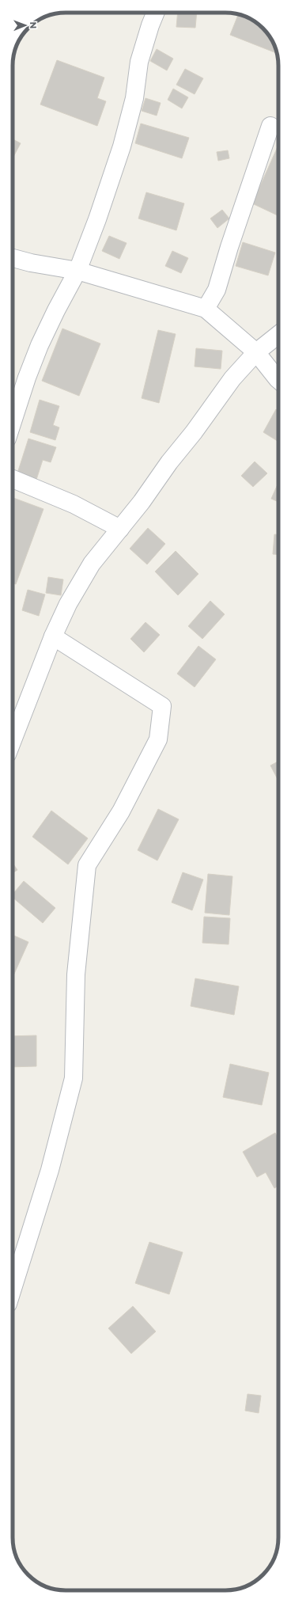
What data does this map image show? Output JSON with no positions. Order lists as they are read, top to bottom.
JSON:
{
  "north": "right"
}
